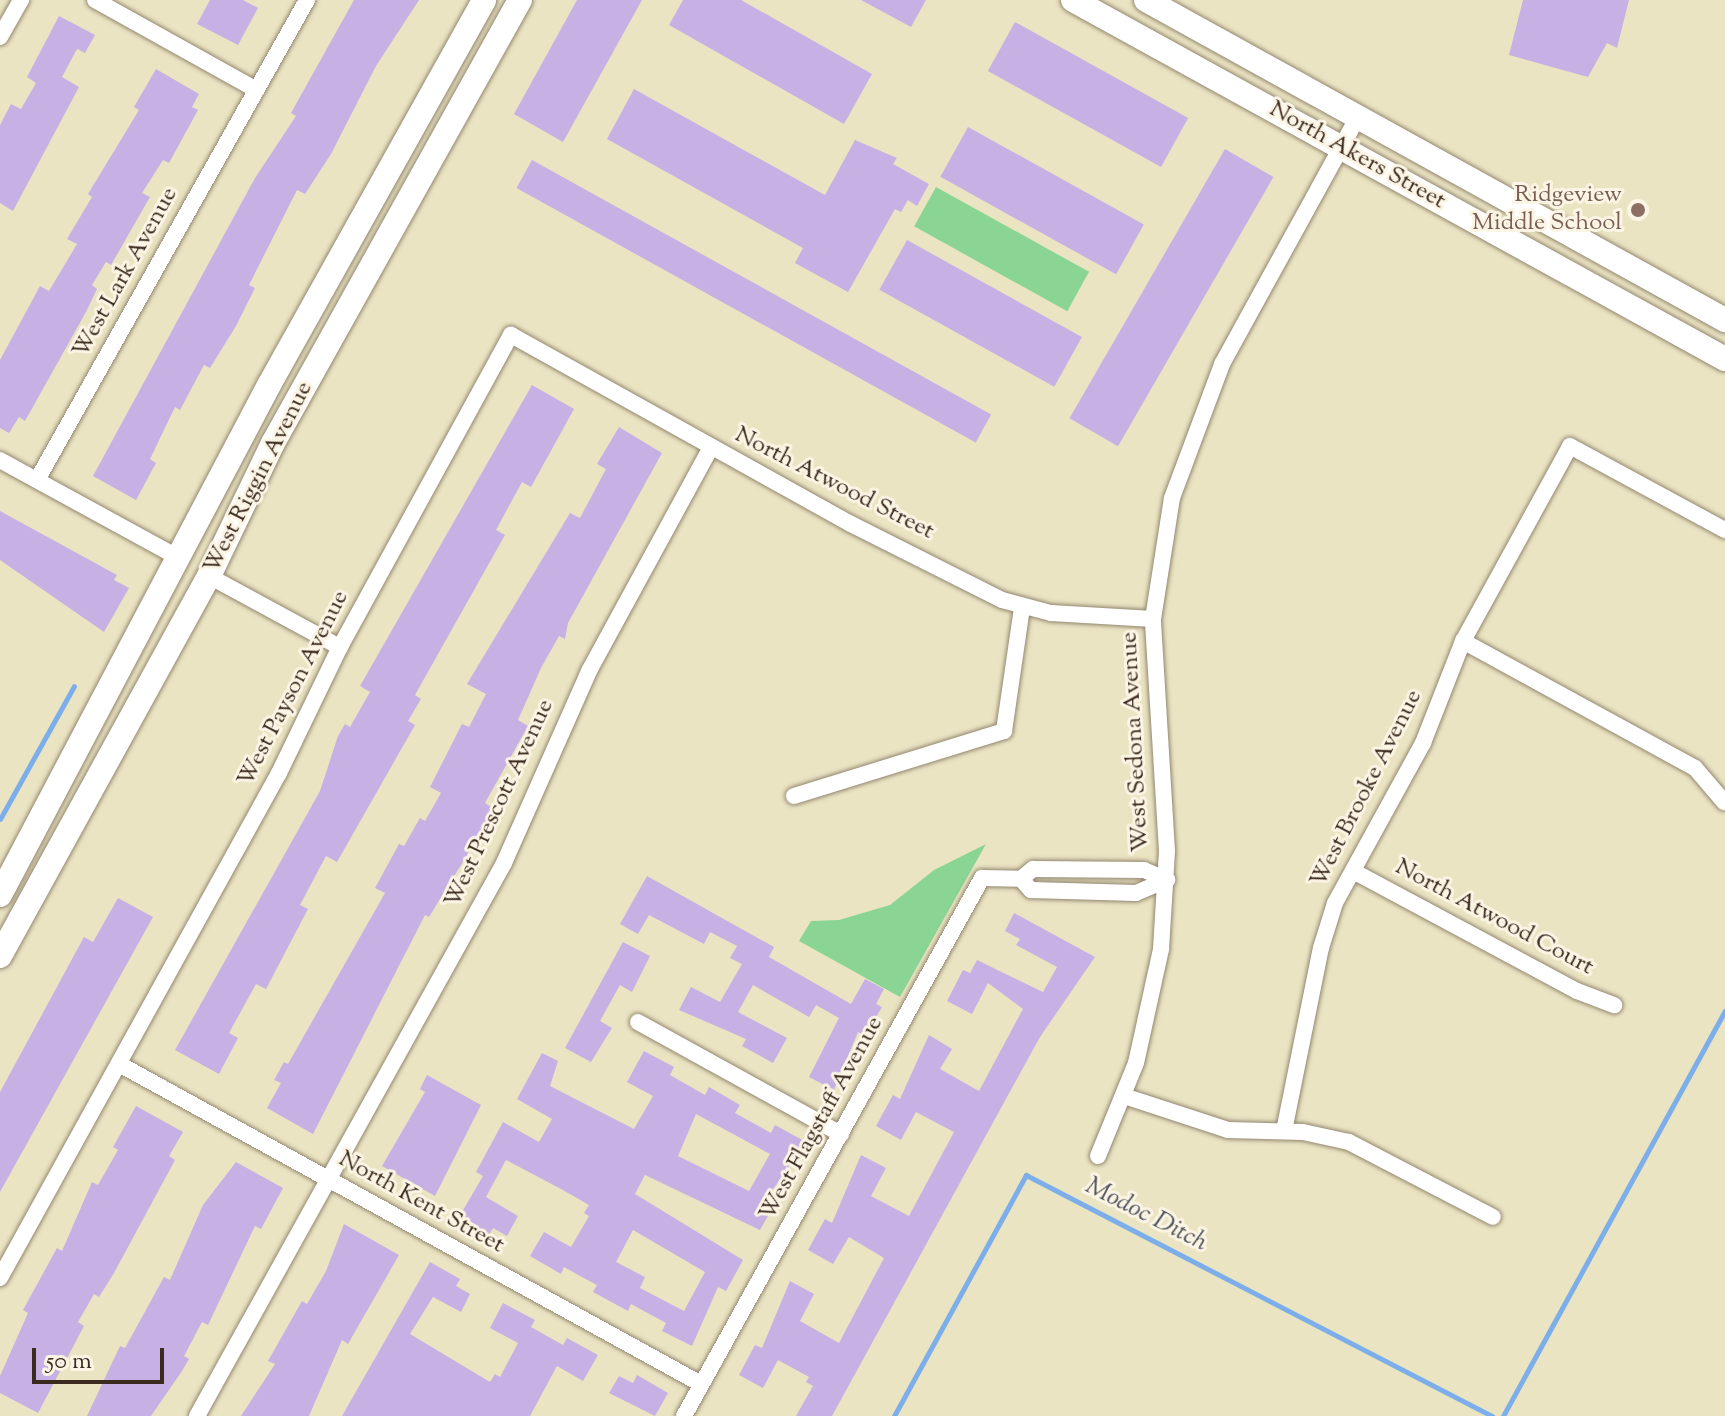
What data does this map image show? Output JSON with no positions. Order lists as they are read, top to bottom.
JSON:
{
  "streets": {
    "main road": ["North Akers Street", "West Riggin Avenue"],
    "street": [
      "West Lark Avenue",
      "North Atwood Street",
      "West Payson Avenue",
      "West Sedona Avenue",
      "West Brooke Avenue",
      "West Prescott Avenue",
      "North Atwood Court",
      "West Flagstaff Avenue",
      "North Kent Street"
    ]
  },
  "crossings": [
    ["North Akers Street", "West Sedona Avenue"],
    ["North Atwood Street", "West Payson Avenue"],
    ["North Atwood Street", "West Sedona Avenue"],
    ["North Atwood Street", "West Prescott Avenue"],
    ["West Payson Avenue", "North Kent Street"],
    ["West Sedona Avenue", "West Flagstaff Avenue"],
    ["West Brooke Avenue", "North Atwood Court"],
    ["West Prescott Avenue", "North Kent Street"],
    ["West Flagstaff Avenue", "North Kent Street"]
  ],
  "water": ["Modoc Ditch"],
  "places": ["Ridgeview Middle School"],
  "scale_bar": "50 m"
}
